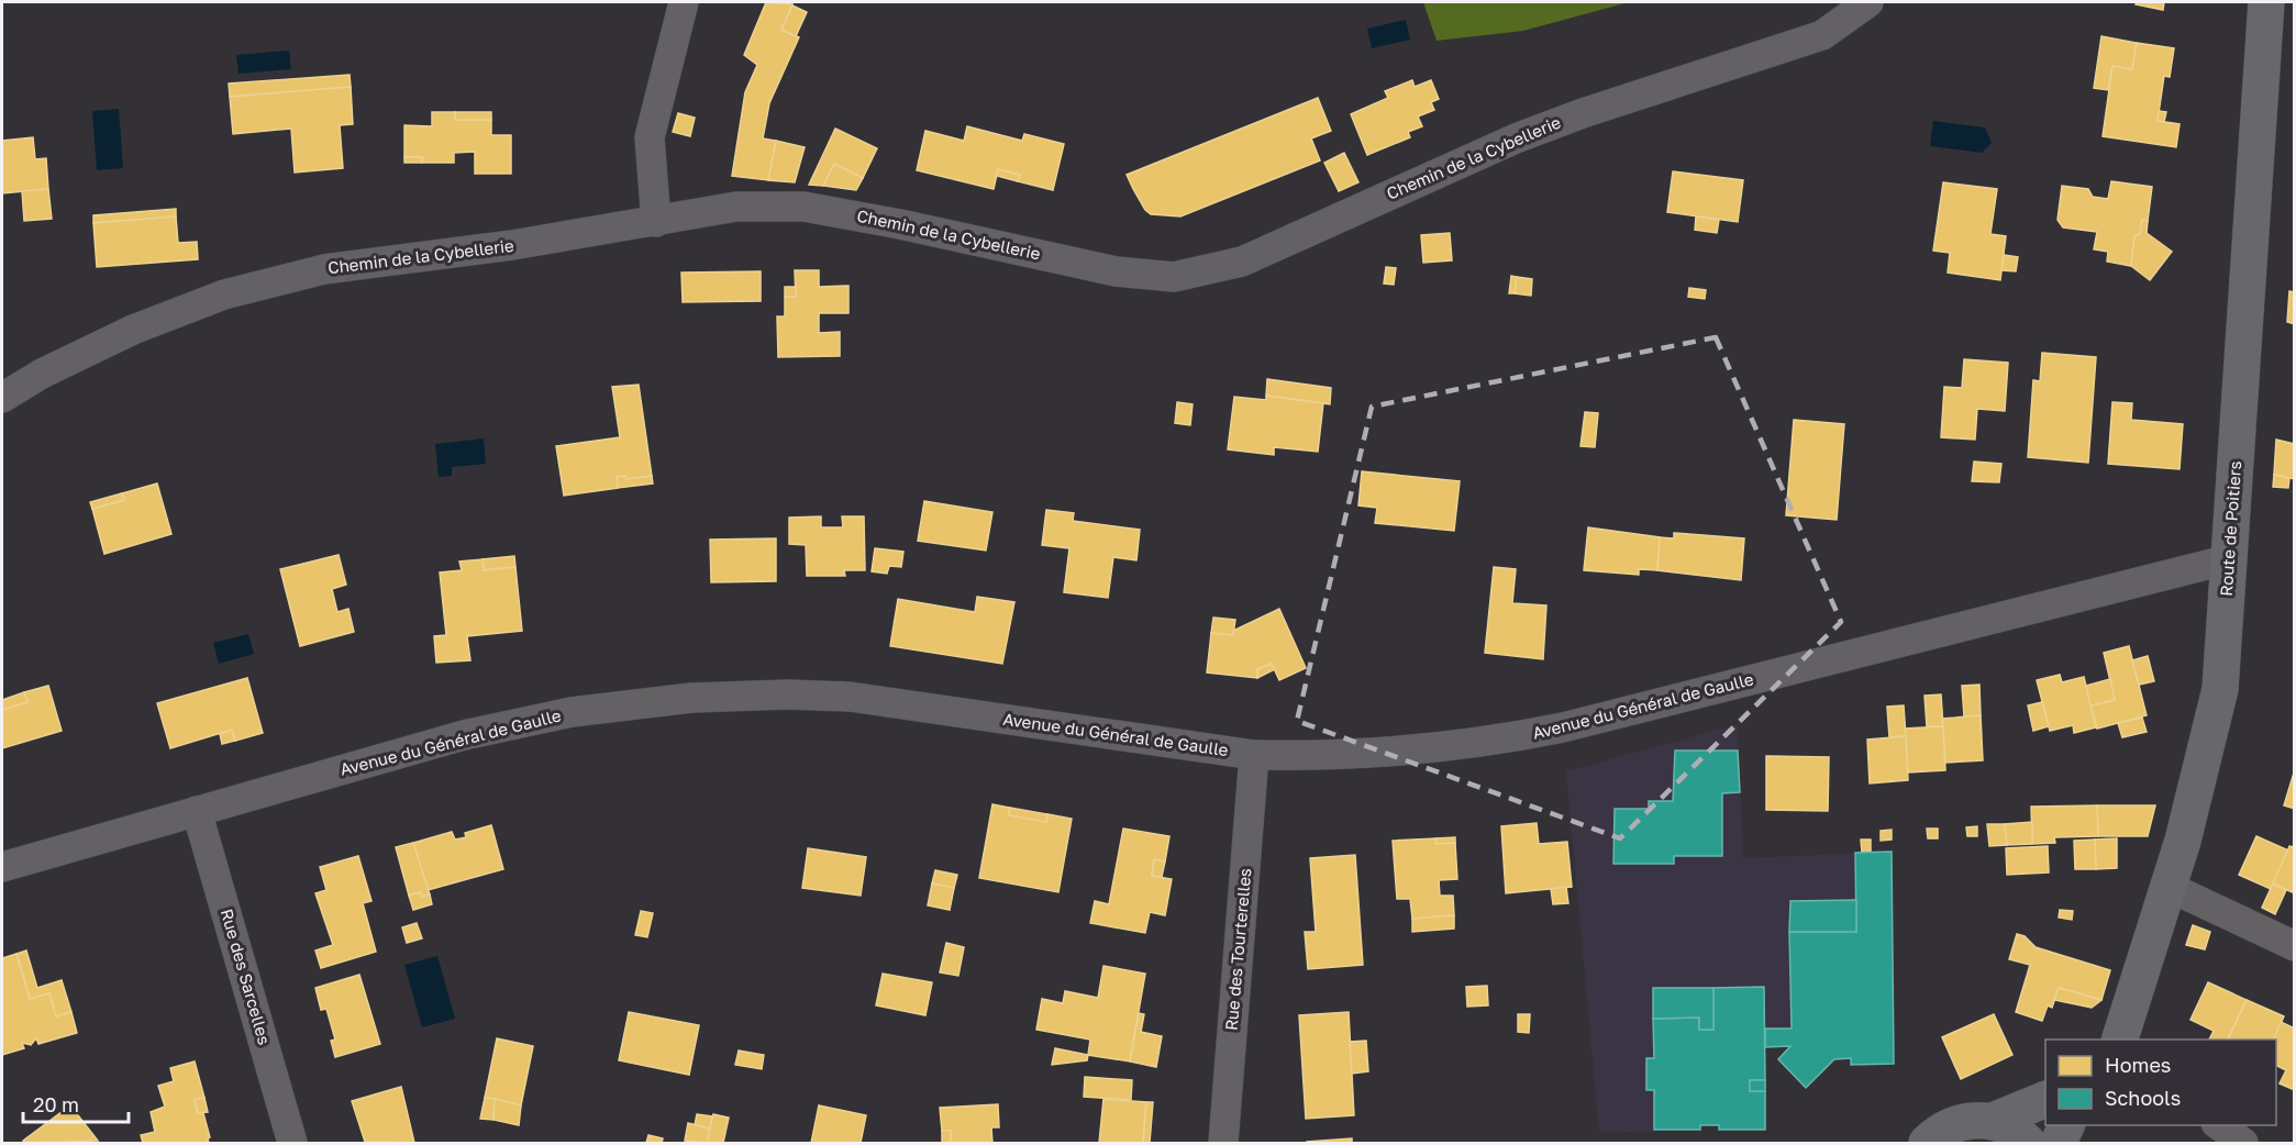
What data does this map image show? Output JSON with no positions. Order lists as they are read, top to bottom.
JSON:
{
  "streets": {
    "street": [
      "Chemin de la Cybellerie",
      "Route de Poitiers",
      "Avenue du Général de Gaulle",
      "Rue des Tourterelles",
      "Rue des Sarcelles"
    ]
  },
  "crossings": [
    ["Route de Poitiers", "Avenue du Général de Gaulle"],
    ["Avenue du Général de Gaulle", "Rue des Tourterelles"],
    ["Avenue du Général de Gaulle", "Rue des Sarcelles"]
  ],
  "legend": ["Homes", "Schools"],
  "scale_bar": "20 m"
}
